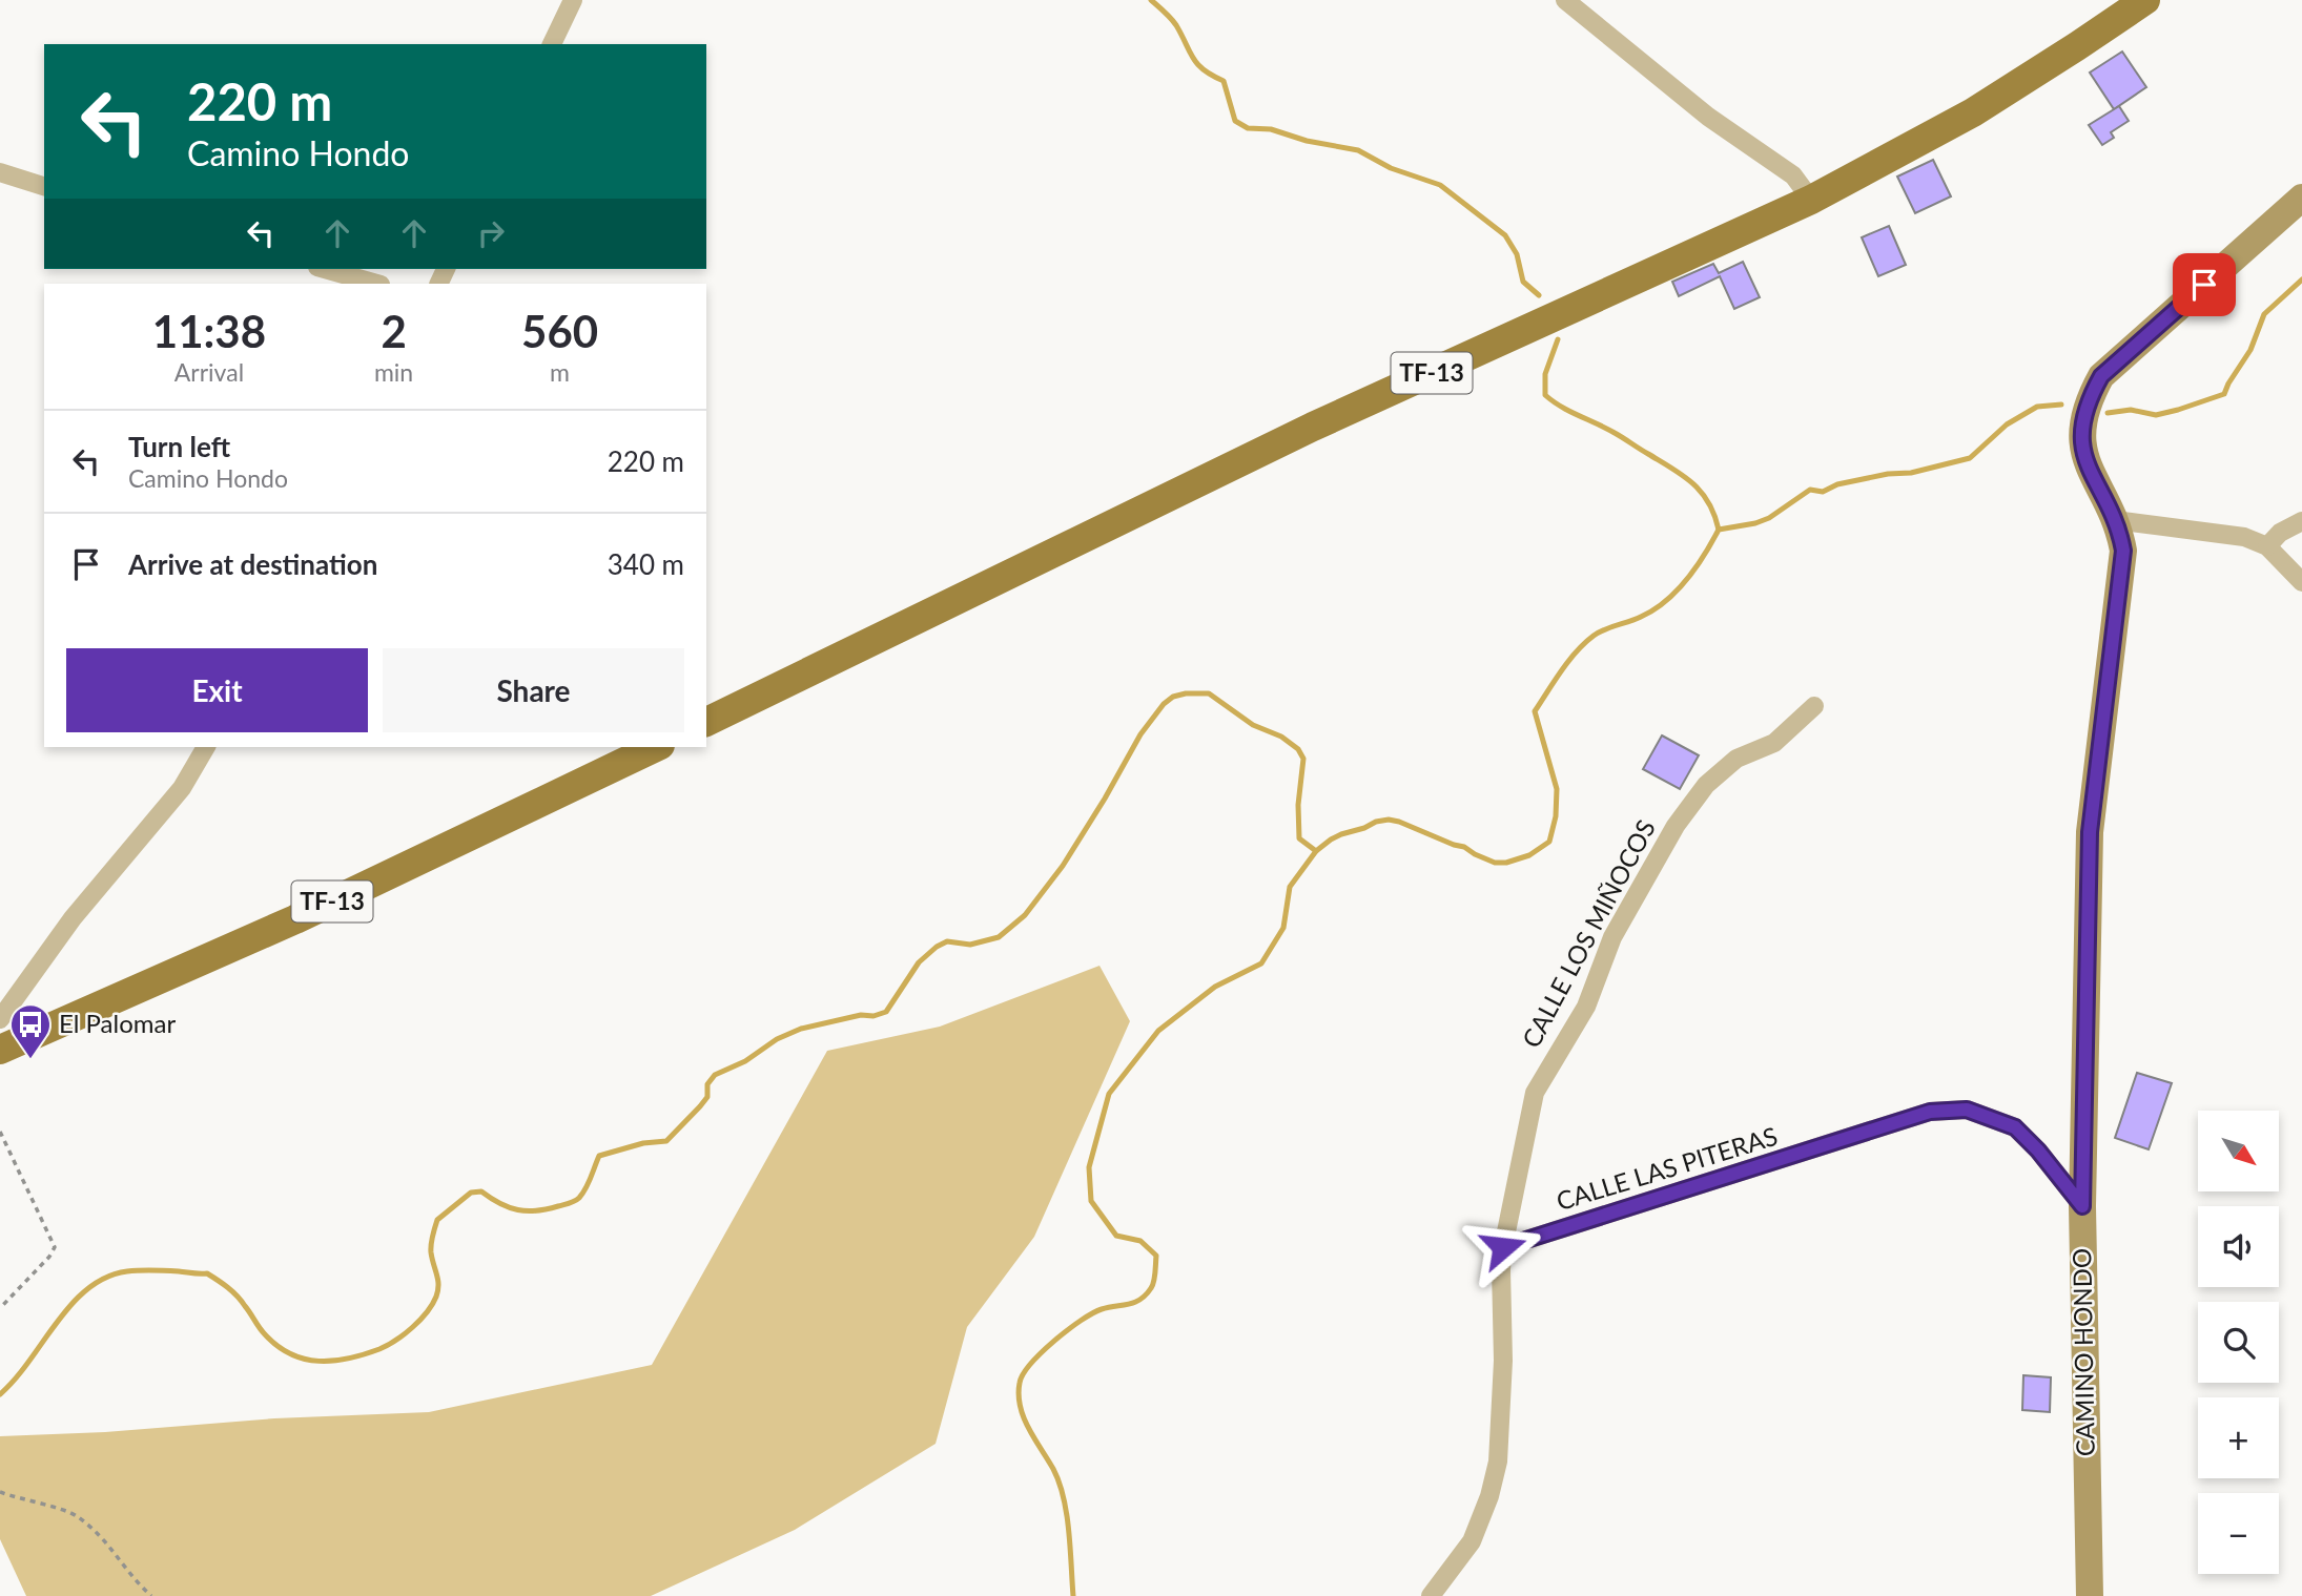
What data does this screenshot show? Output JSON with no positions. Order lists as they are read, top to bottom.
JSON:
{
  "streets": {
    "main road": ["TF-13"],
    "street": ["CALLE LOS MIÑOCOS", "CALLE LAS PITERAS", "CAMINO HONDO"]
  },
  "crossings": [
    ["CALLE LOS MIÑOCOS", "CALLE LAS PITERAS"],
    ["CALLE LAS PITERAS", "CAMINO HONDO"]
  ],
  "places": {
    "bus stop": ["El Palomar"]
  },
  "north": "bottom right",
  "page": {
    "turn": ["220 m", "Camino Hondo"],
    "eta": [
      "11:38",
      "Arrival",
      "2",
      "min",
      "560",
      "m"
    ],
    "list": [
      {
        "name": "Turn left",
        "note": "Camino Hondo",
        "value": "220 m"
      },
      {
        "name": "Arrive at destination",
        "value": "340 m"
      }
    ],
    "buttons": ["Exit", "Share"],
    "map_buttons": ["+", "−"]
  }
}
